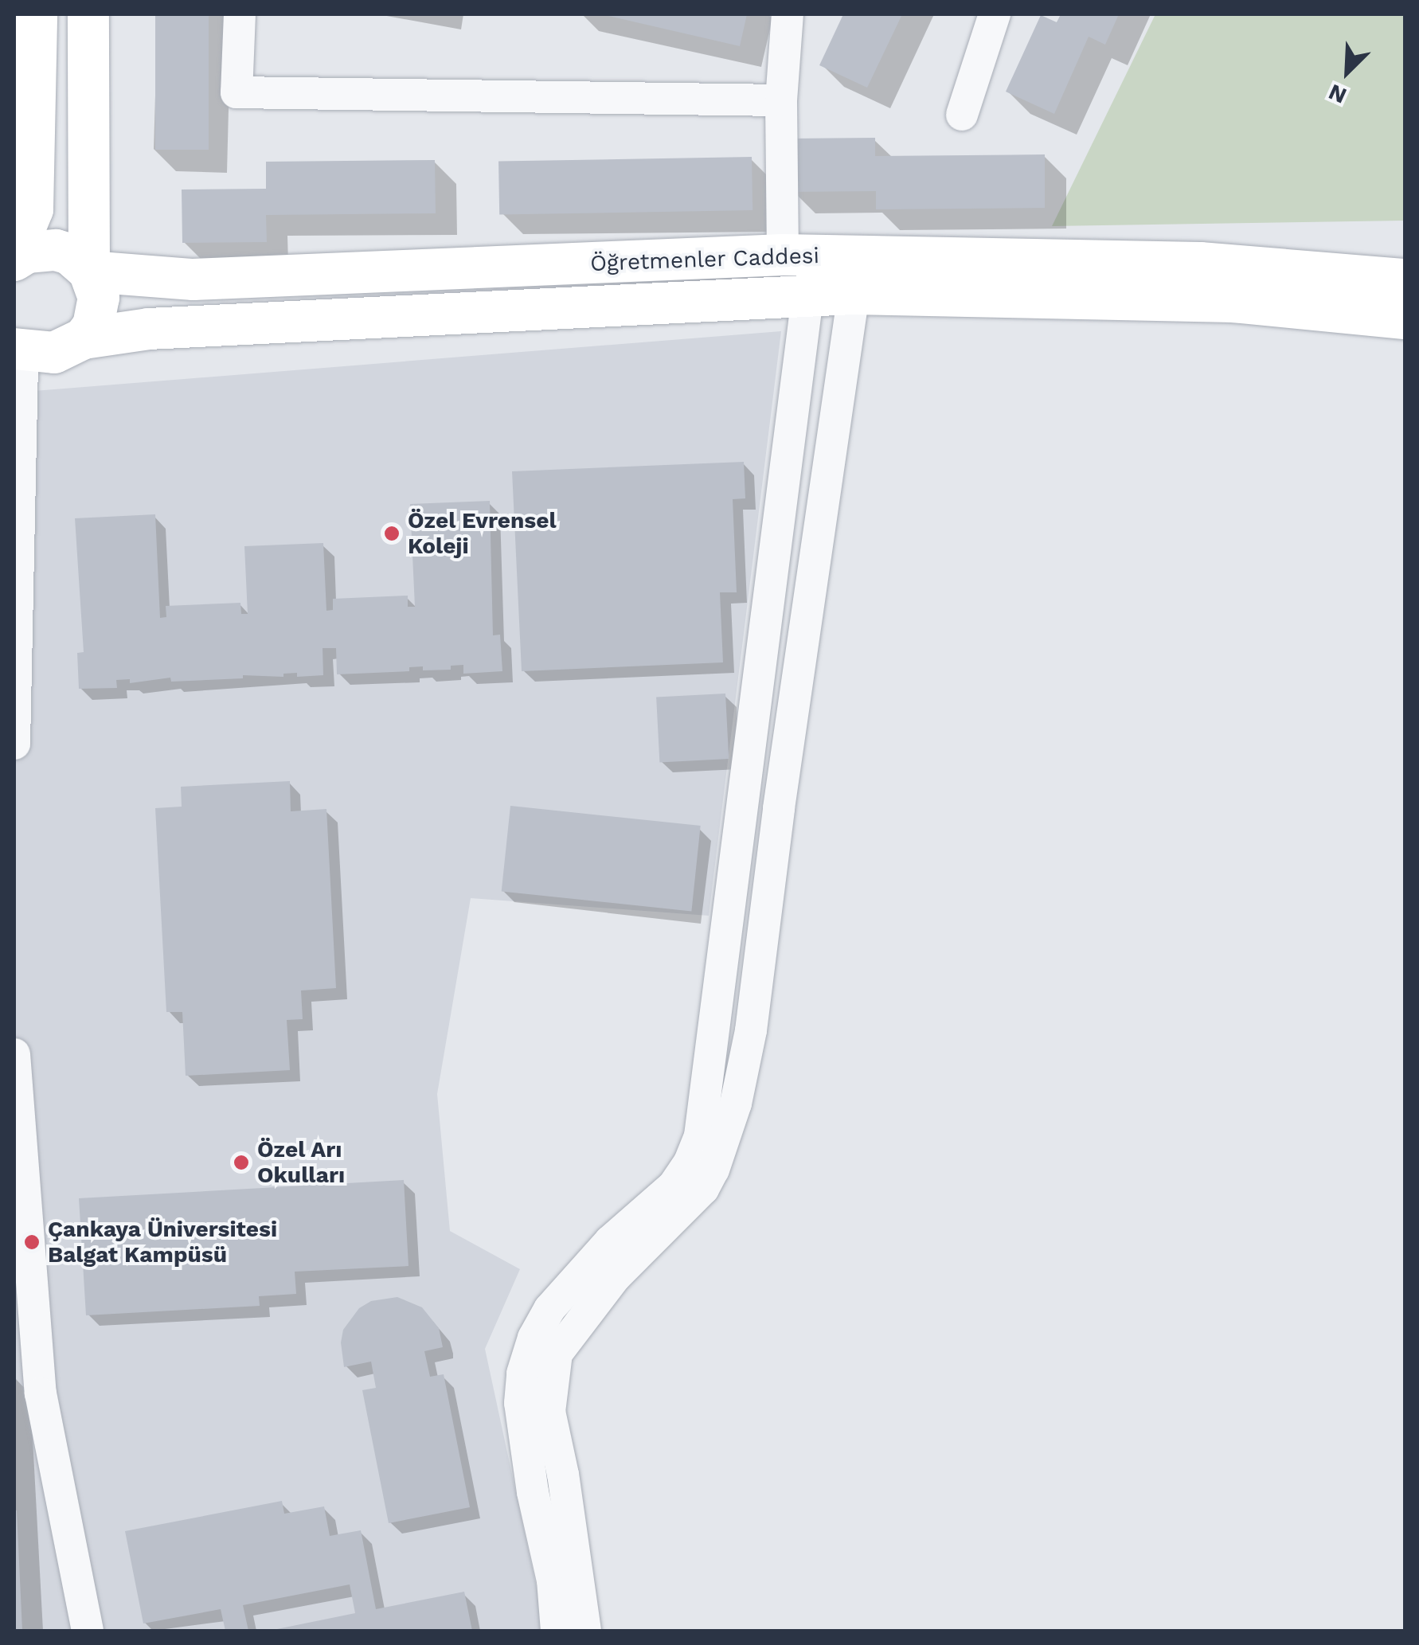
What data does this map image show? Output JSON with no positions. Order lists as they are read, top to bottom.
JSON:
{
  "streets": {
    "main road": ["Öğretmenler Caddesi"]
  },
  "places": ["Özel Evrensel Koleji", "Özel Arı Okulları", "Çankaya Üniversitesi Balgat Kampüsü"],
  "north": "bottom left"
}
